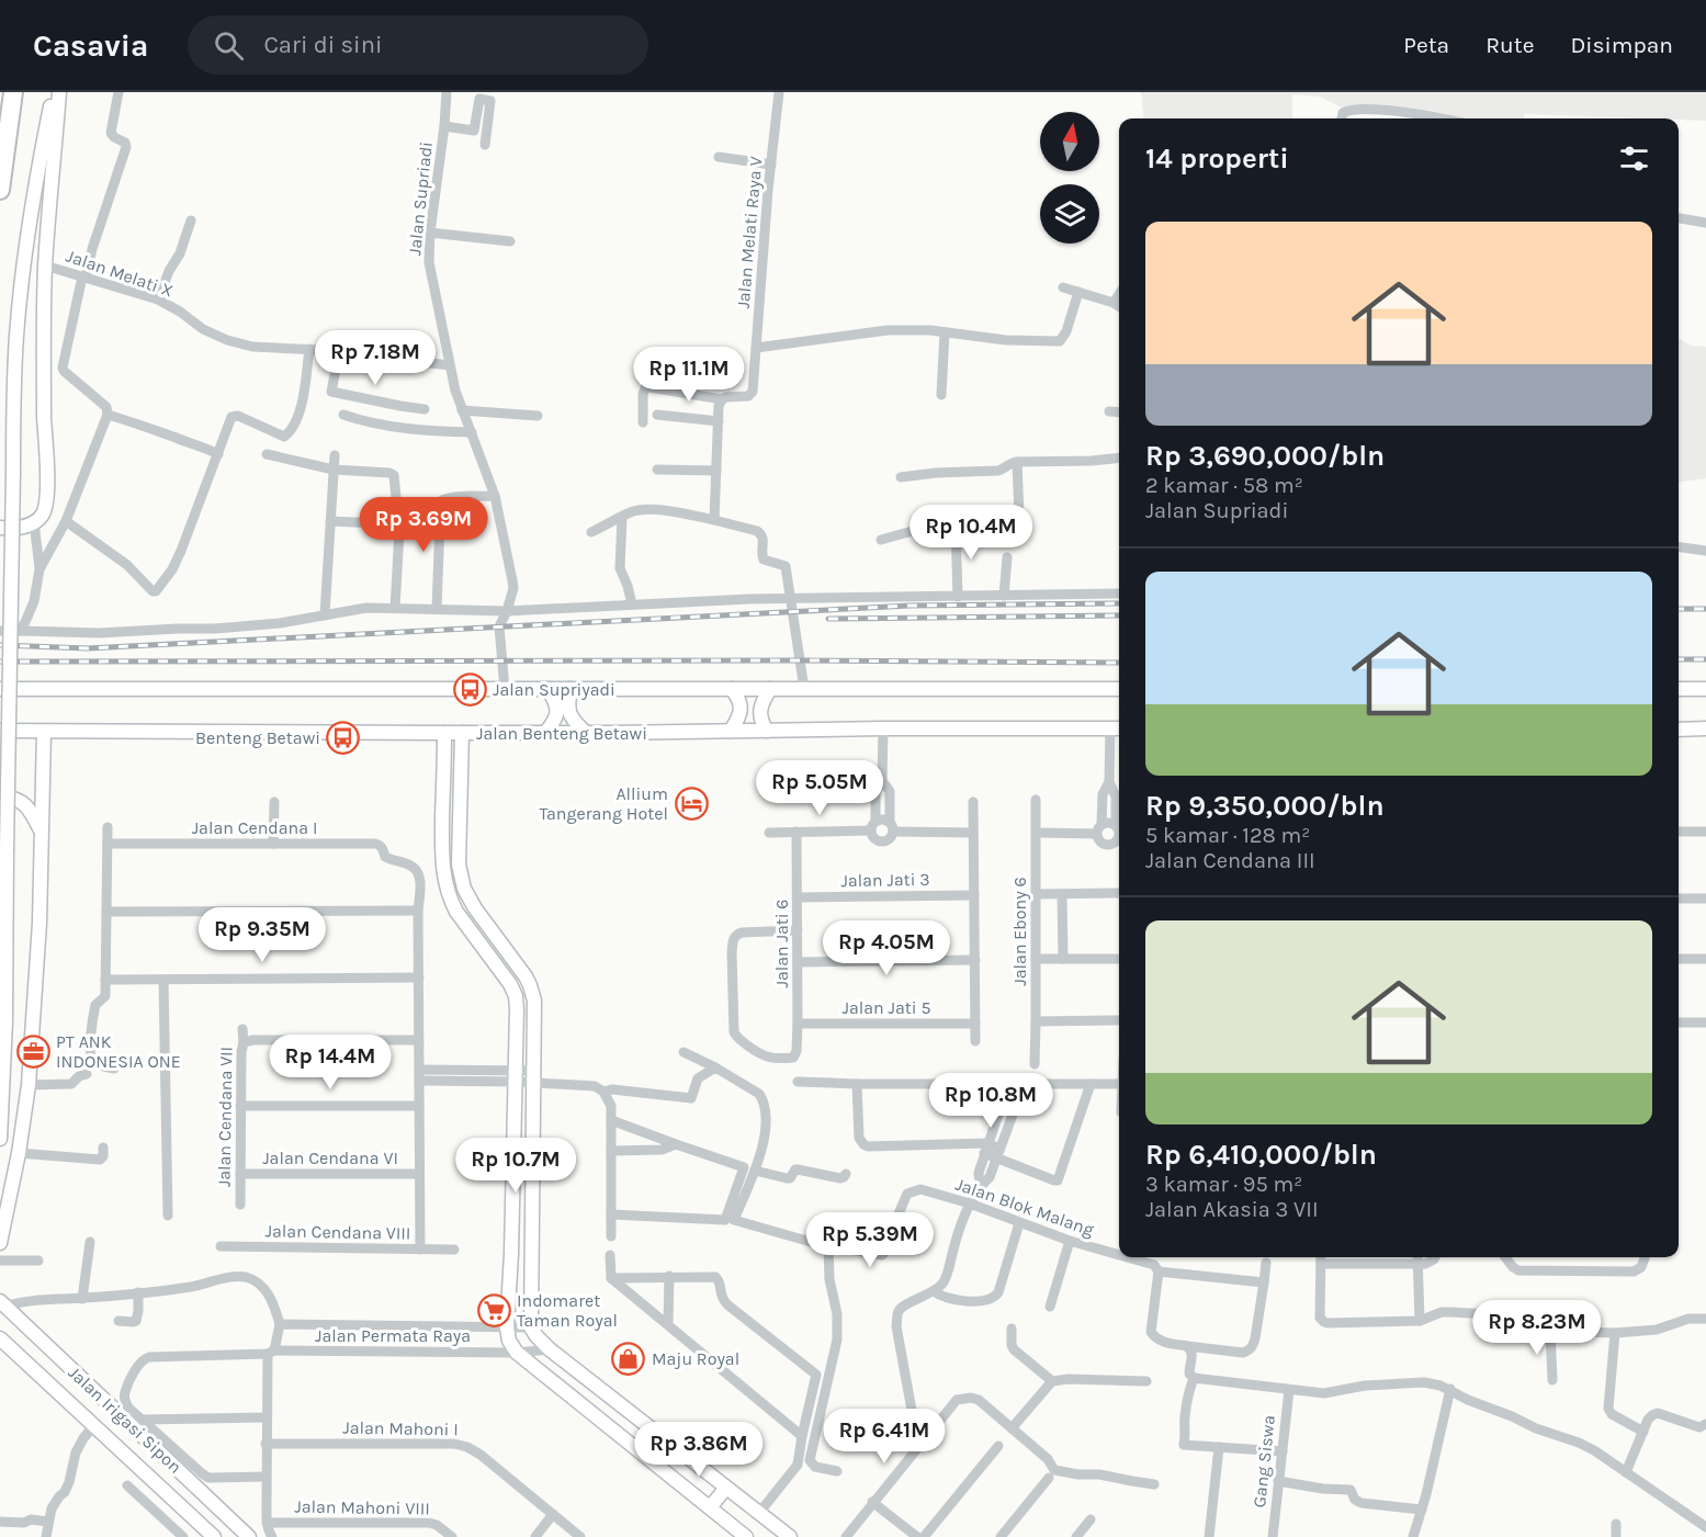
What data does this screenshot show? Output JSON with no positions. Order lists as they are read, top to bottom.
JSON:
{
  "streets": {
    "street": [
      "Jalan Supriadi",
      "Jalan Melati Raya V",
      "Jalan Melati X",
      "Jalan Benteng Betawi",
      "Jalan Cendana I",
      "Jalan Jati 3",
      "Jalan Ebony 6",
      "Jalan Jati 6",
      "Jalan Jati 5",
      "Jalan Cendana VII",
      "Jalan Cendana VI",
      "Jalan Blok Malang",
      "Jalan Cendana VIII",
      "Jalan Permata Raya",
      "Jalan Irigasi Sipon",
      "Jalan Mahoni I",
      "Gang Siswa",
      "Jalan Mahoni VIII"
    ]
  },
  "crossings": [
    ["Jalan Supriadi", "Jalan Melati X"],
    ["Jalan Jati 3", "Jalan Jati 6"],
    ["Jalan Jati 6", "Jalan Jati 5"],
    ["Jalan Cendana VII", "Jalan Cendana VI"]
  ],
  "places": {
    "bus stop": ["Jalan Supriyadi", "Benteng Betawi"],
    "hotel": ["Allium Tangerang Hotel"],
    "office": ["PT ANK INDONESIA ONE"],
    "supermarket": ["Indomaret Taman Royal"],
    "shop": ["Maju Royal"]
  },
  "north": "top",
  "page": {
    "header": "Casavia",
    "search": "Cari di sini",
    "nav": ["Peta", "Rute", "Disimpan"],
    "heading": "14 properti",
    "list": [
      {
        "name": "Rp 3,690,000/bln",
        "note": "2 kamar · 58 m² · Jalan Supriadi"
      },
      {
        "name": "Rp 9,350,000/bln",
        "note": "5 kamar · 128 m² · Jalan Cendana III"
      },
      {
        "name": "Rp 6,410,000/bln",
        "note": "3 kamar · 95 m² · Jalan Akasia 3 VII"
      }
    ],
    "price": [
      "Rp 7.18M",
      "Rp 11.1M",
      "Rp 3.69M",
      "Rp 10.4M",
      "Rp 5.05M",
      "Rp 9.35M",
      "Rp 4.05M",
      "Rp 14.4M",
      "Rp 10.8M",
      "Rp 10.7M",
      "Rp 5.39M",
      "Rp 8.23M",
      "Rp 6.41M",
      "Rp 3.86M"
    ]
  }
}
